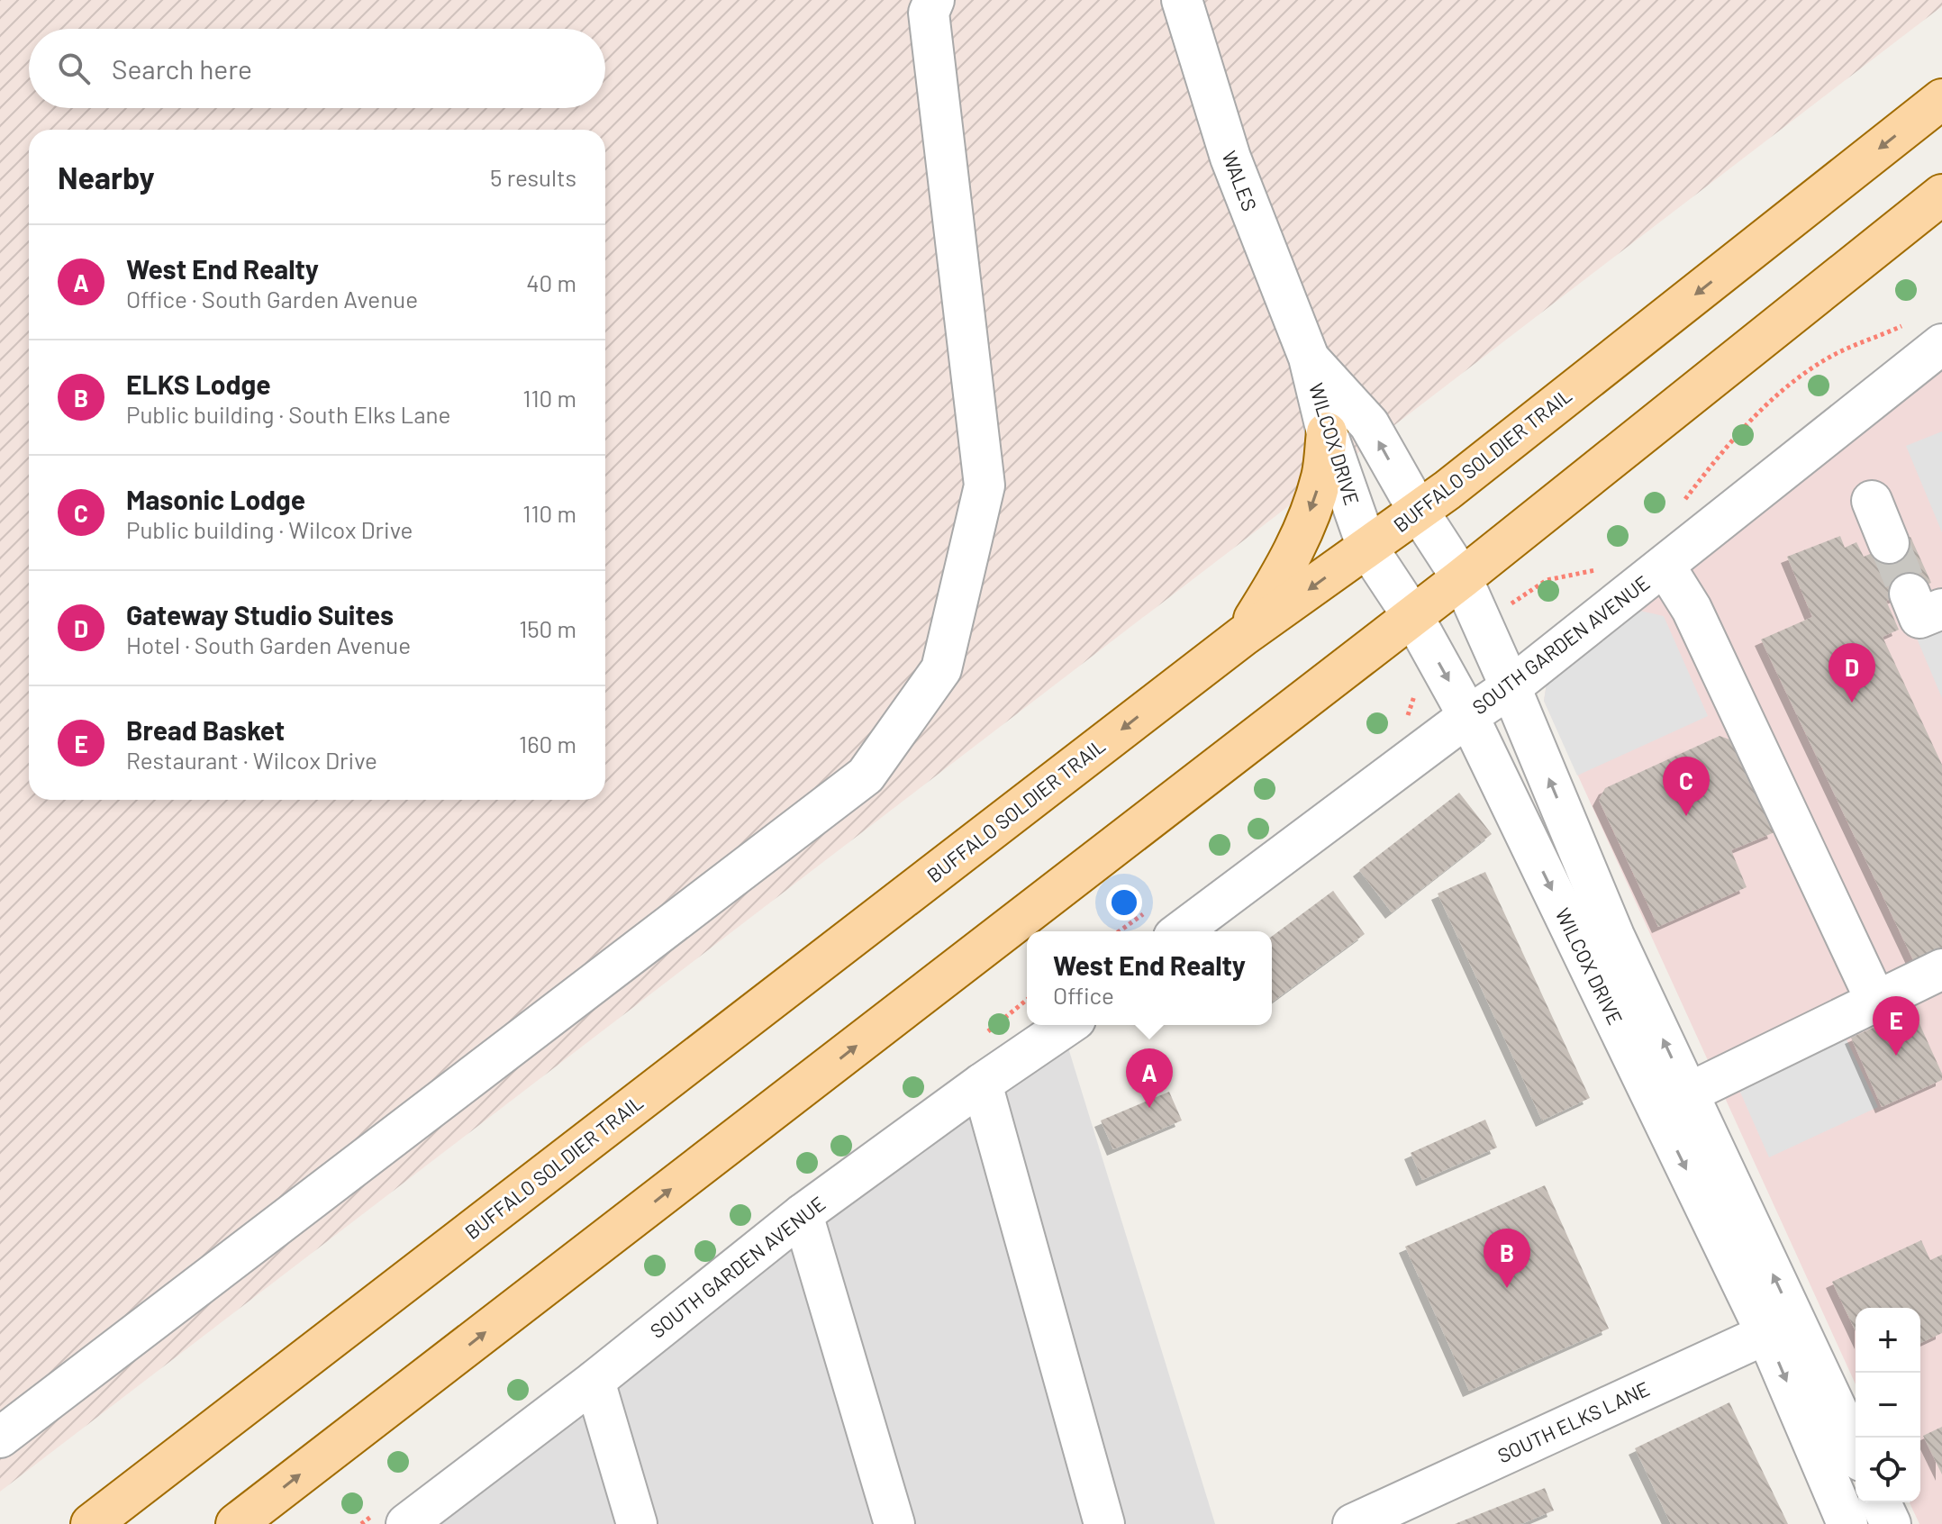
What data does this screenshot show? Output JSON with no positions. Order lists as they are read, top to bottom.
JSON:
{
  "streets": {
    "main road": ["BUFFALO SOLDIER TRAIL"],
    "street": [
      "WALES",
      "WILCOX DRIVE",
      "SOUTH GARDEN AVENUE",
      "SOUTH ELKS LANE"
    ]
  },
  "crossings": [
    ["WALES", "WILCOX DRIVE"],
    ["WILCOX DRIVE", "BUFFALO SOLDIER TRAIL"],
    ["WILCOX DRIVE", "SOUTH GARDEN AVENUE"],
    ["WILCOX DRIVE", "SOUTH ELKS LANE"]
  ],
  "page": {
    "search": "Search here",
    "heading": ["Nearby", "5 results"],
    "list": [
      {
        "mark": "A",
        "name": "West End Realty",
        "note": "Office · South Garden Avenue",
        "value": "40 m"
      },
      {
        "mark": "B",
        "name": "ELKS Lodge",
        "note": "Public building · South Elks Lane",
        "value": "110 m"
      },
      {
        "mark": "C",
        "name": "Masonic Lodge",
        "note": "Public building · Wilcox Drive",
        "value": "110 m"
      },
      {
        "mark": "D",
        "name": "Gateway Studio Suites",
        "note": "Hotel · South Garden Avenue",
        "value": "150 m"
      },
      {
        "mark": "E",
        "name": "Bread Basket",
        "note": "Restaurant · Wilcox Drive",
        "value": "160 m"
      }
    ],
    "pins": [
      "D",
      "C",
      "E",
      "A",
      "B"
    ],
    "popup": ["West End Realty", "Office"],
    "map_buttons": ["+", "−"]
  }
}
